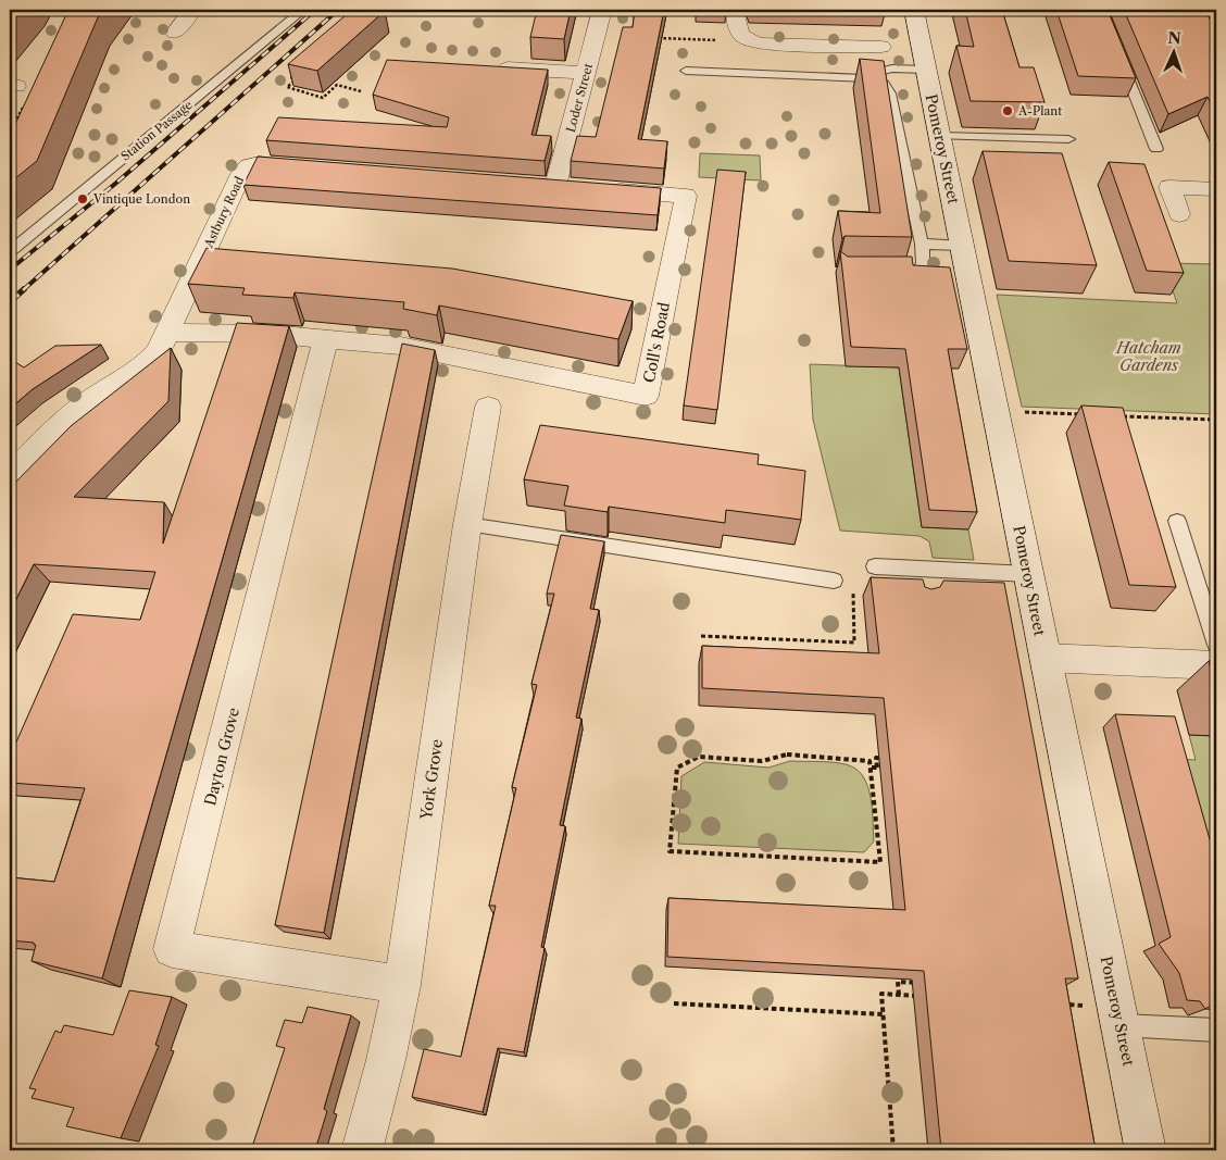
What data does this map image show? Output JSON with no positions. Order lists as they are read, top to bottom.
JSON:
{
  "streets": {
    "street": [
      "Loder Street",
      "Pomeroy Street",
      "Astbury Road",
      "Coll's Road",
      "Dayton Grove",
      "York Grove"
    ],
    "lane": ["Station Passage"]
  },
  "crossings": [
    ["Loder Street", "Coll's Road"],
    ["Coll's Road", "Dayton Grove"],
    ["Dayton Grove", "York Grove"]
  ],
  "parks": ["Hatcham Gardens"],
  "places": ["A-Plant", "Vintique London"],
  "north": "top"
}
